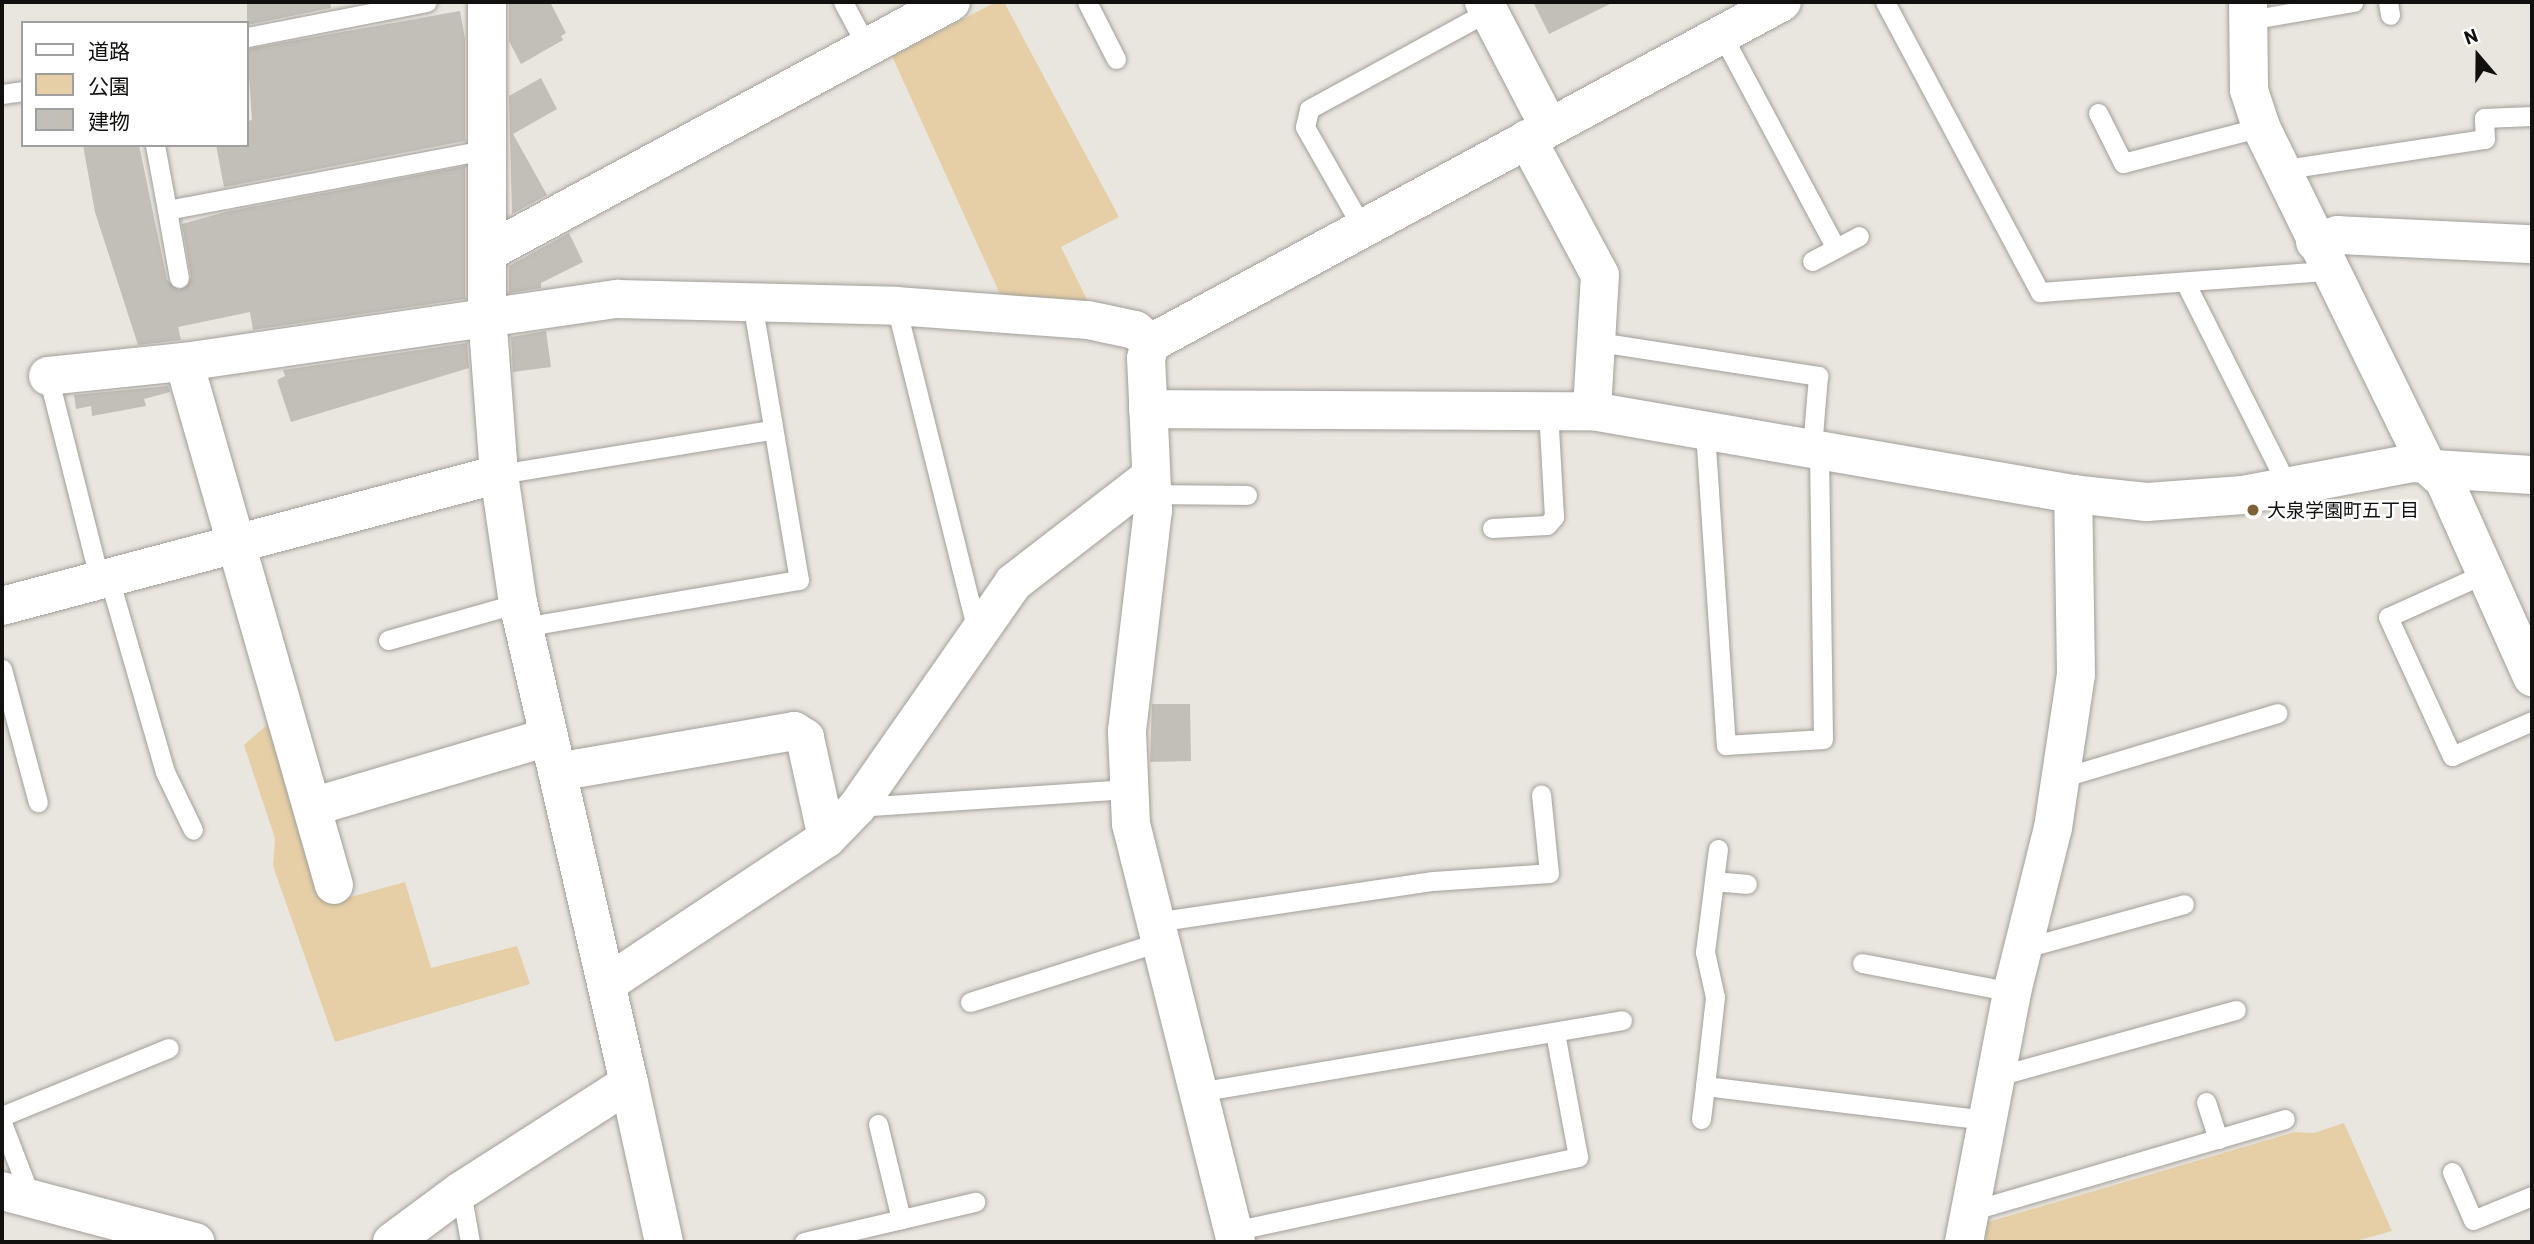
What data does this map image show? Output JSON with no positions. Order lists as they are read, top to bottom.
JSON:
{
  "places": ["大泉学園町五丁目"],
  "legend": ["道路", "公園", "建物"],
  "north": "top"
}
